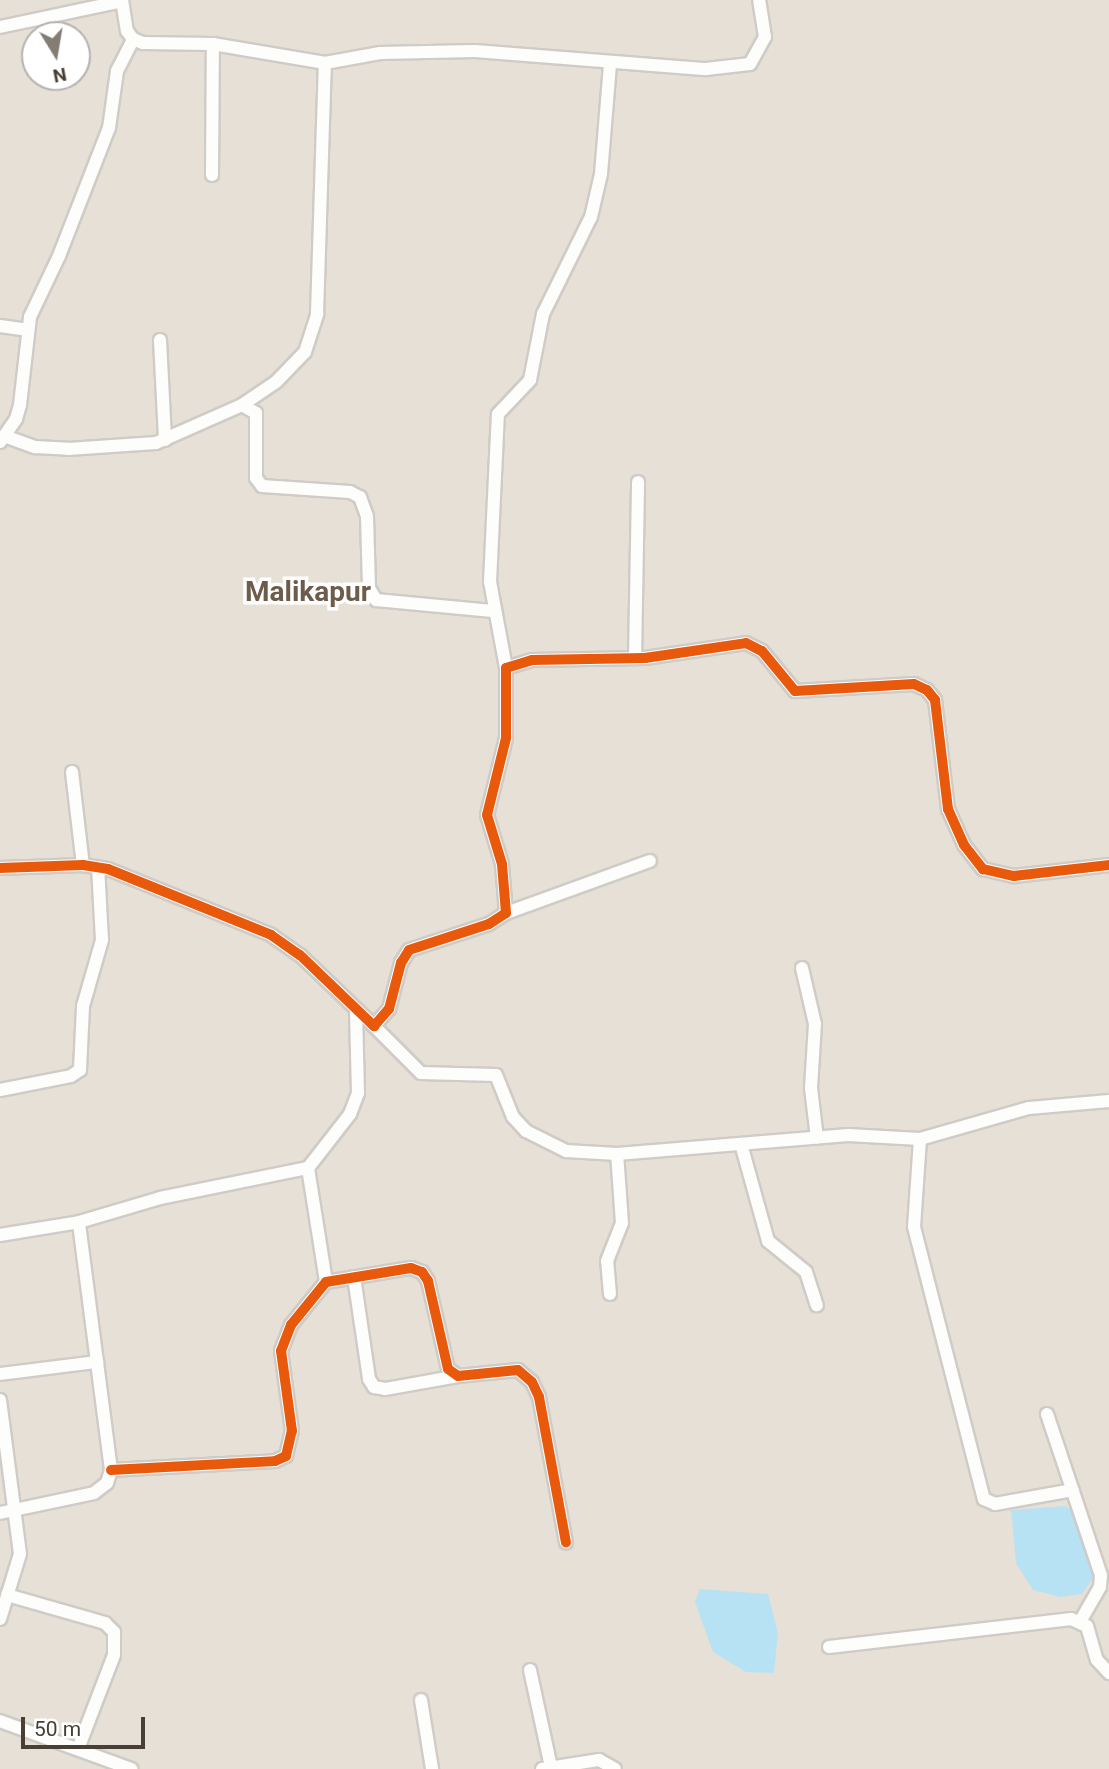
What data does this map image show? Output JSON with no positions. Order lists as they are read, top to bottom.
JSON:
{
  "districts": ["Malikapur"],
  "scale_bar": "50 m",
  "north": "bottom"
}
